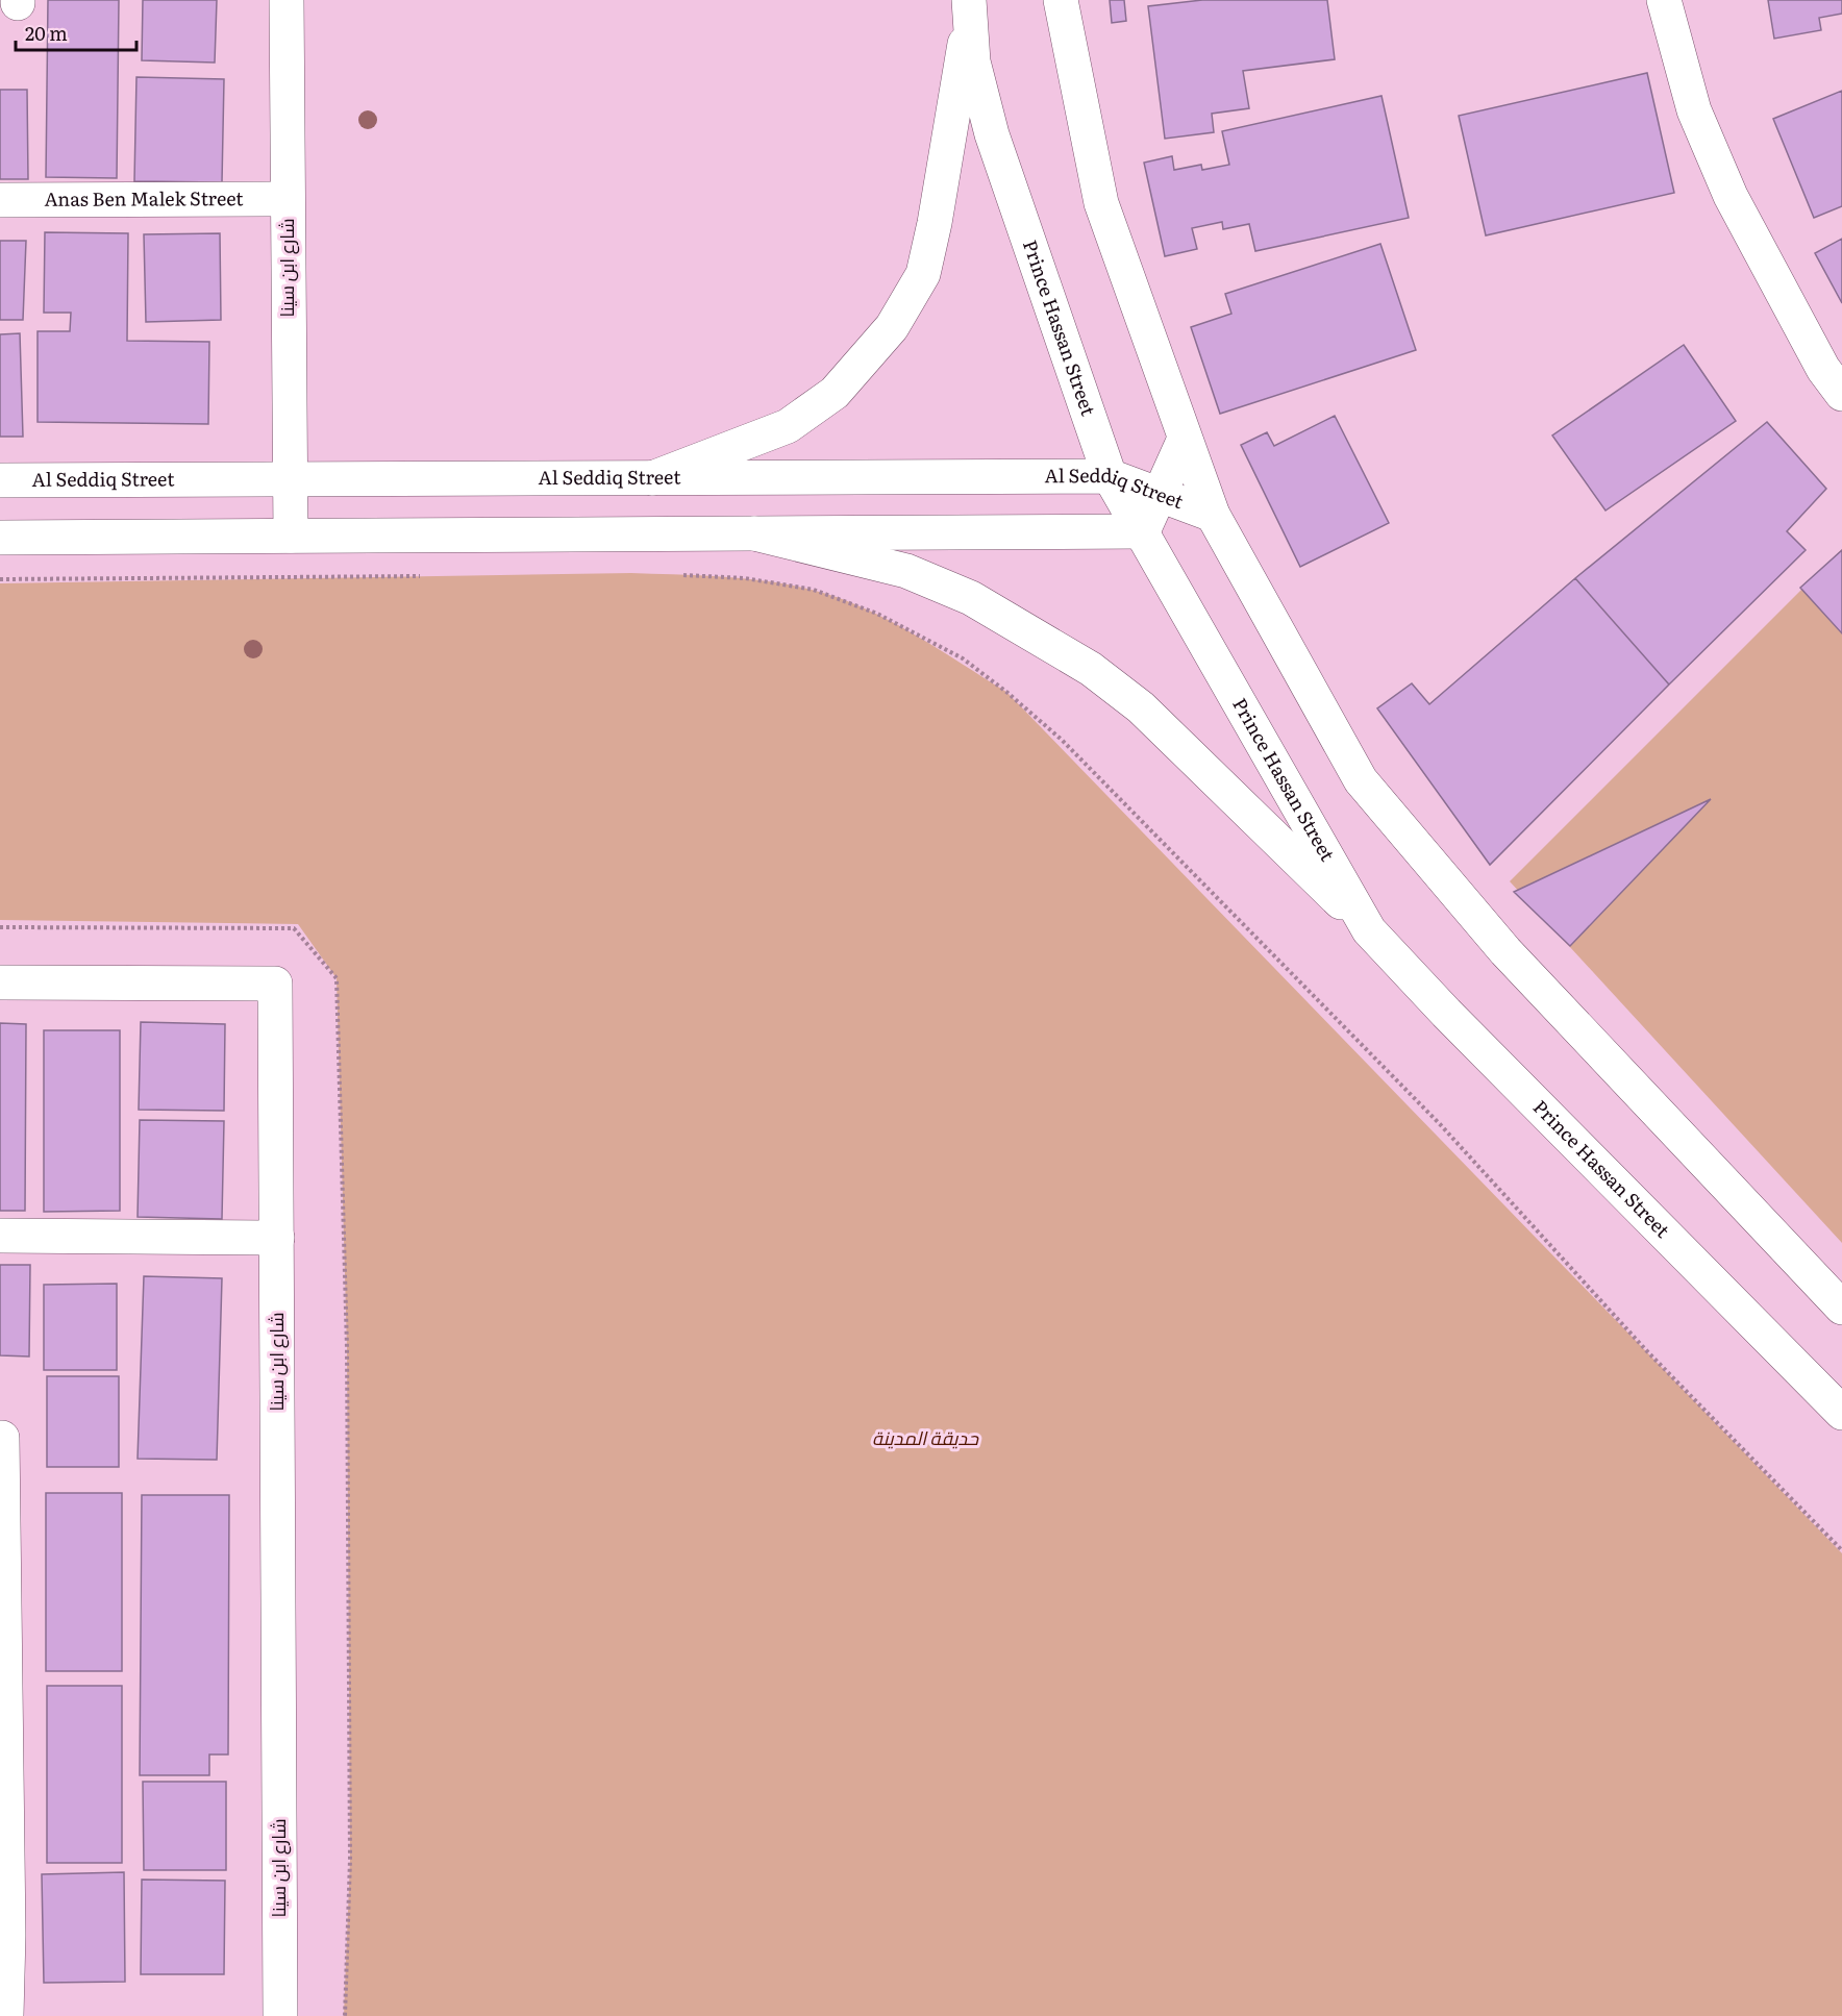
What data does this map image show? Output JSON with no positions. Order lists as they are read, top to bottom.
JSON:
{
  "streets": {
    "street": [
      "Anas Ben Malek Street",
      "شارع ابن سينا",
      "Prince Hassan Street",
      "Al Seddiq Street"
    ]
  },
  "crossings": [
    ["Anas Ben Malek Street", "شارع ابن سينا"],
    ["شارع ابن سينا", "Al Seddiq Street"],
    ["Prince Hassan Street", "Al Seddiq Street"]
  ],
  "parks": ["حديقة المدينة"],
  "scale_bar": "20 m"
}
